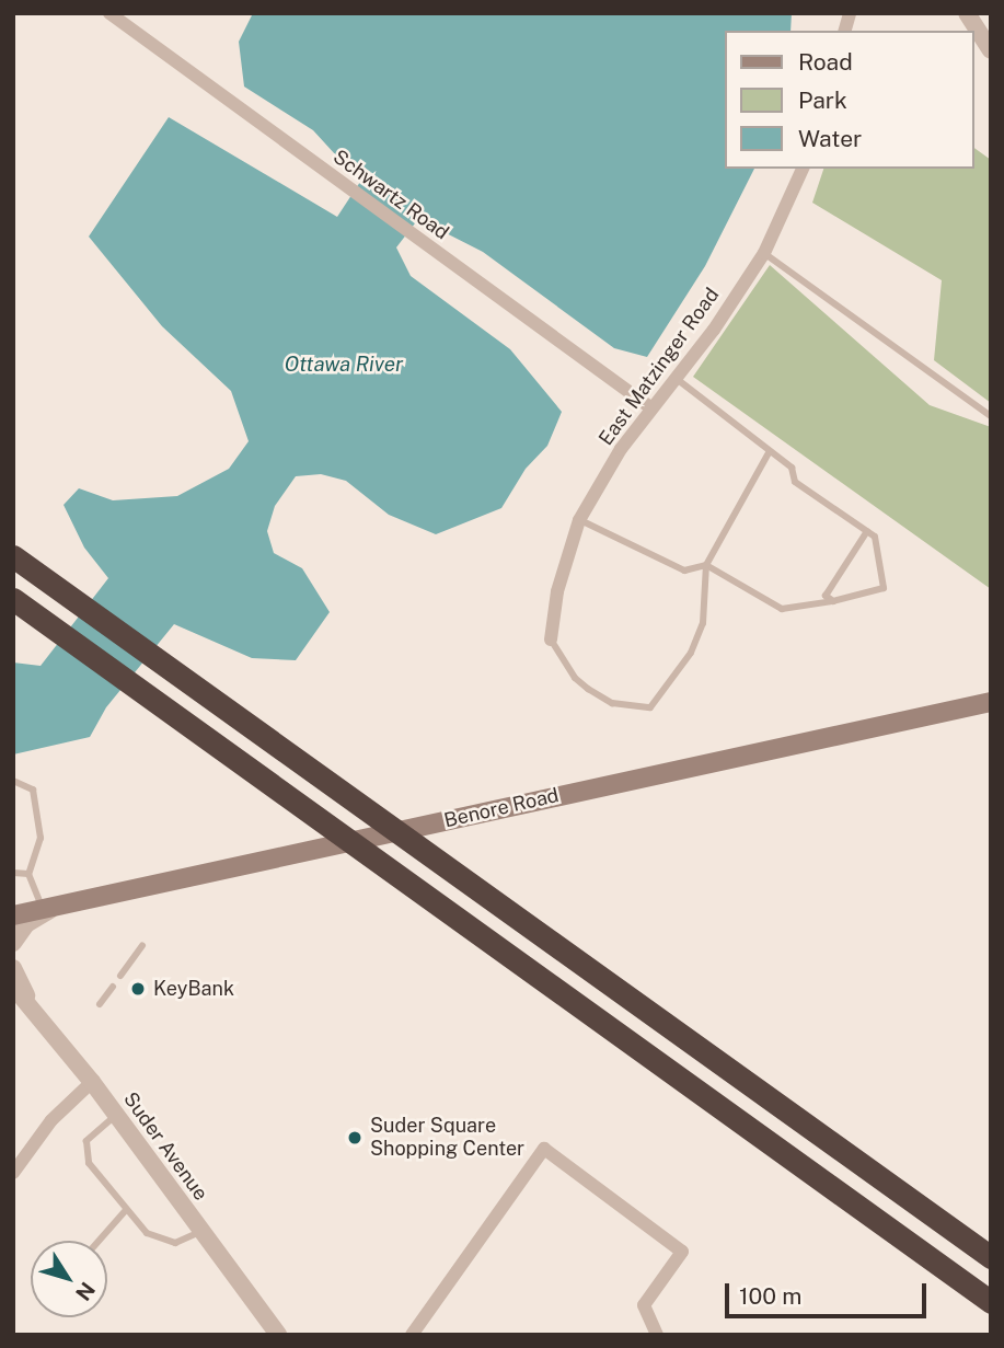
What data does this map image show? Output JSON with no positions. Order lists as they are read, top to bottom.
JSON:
{
  "streets": {
    "main road": ["Benore Road"],
    "street": ["Schwartz Road", "East Matzinger Road", "Suder Avenue"]
  },
  "crossings": [
    ["Schwartz Road", "East Matzinger Road"]
  ],
  "water": ["Ottawa River"],
  "places": ["KeyBank", "Suder Square Shopping Center"],
  "legend": ["Road", "Park", "Water"],
  "scale_bar": "100 m",
  "north": "bottom right"
}
